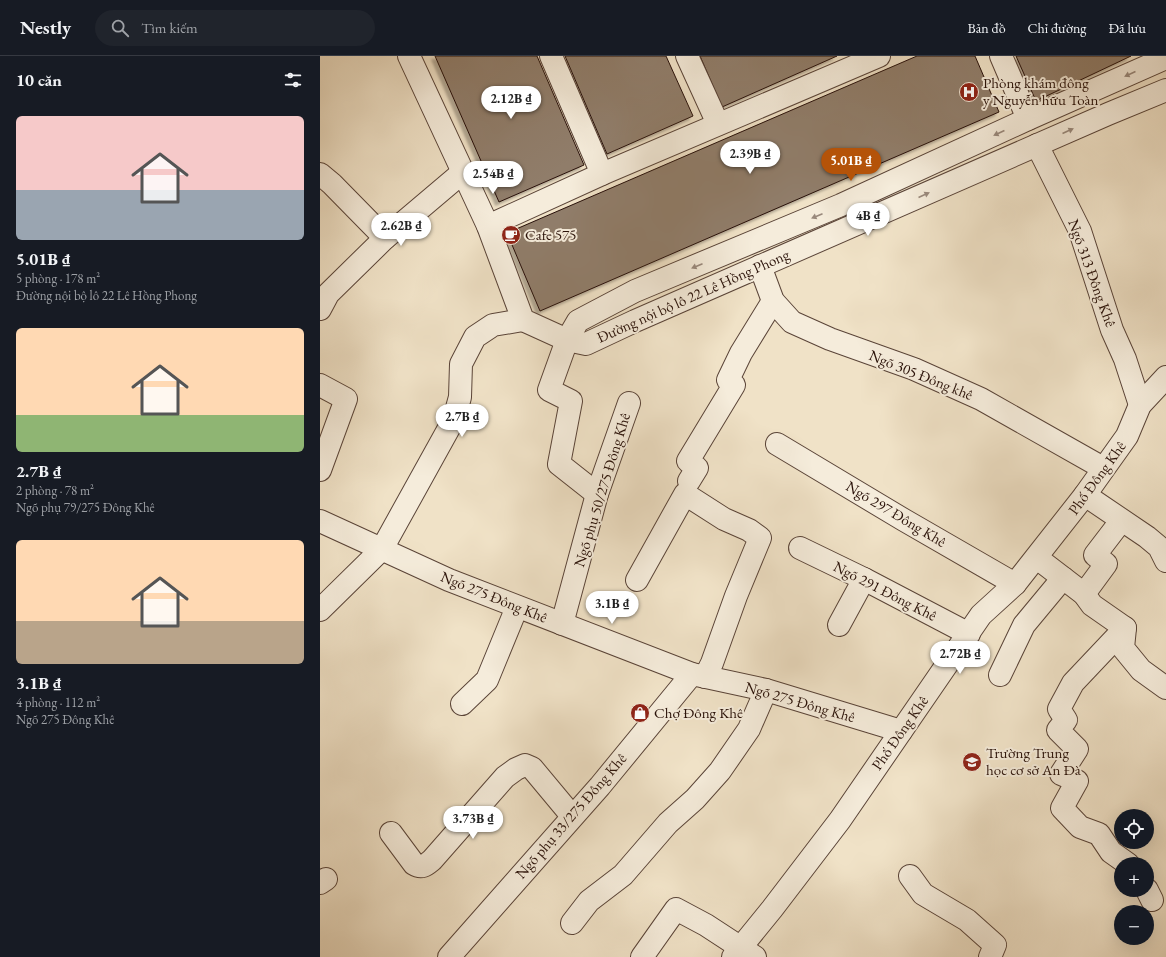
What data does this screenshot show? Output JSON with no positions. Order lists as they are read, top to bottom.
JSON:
{
  "streets": {
    "street": [
      "Ngõ 313 Đông Khê",
      "Đường nội bộ lô 22 Lê Hồng Phong",
      "Ngõ 305 Đông khê",
      "Phố Đông Khê",
      "Ngõ phụ 50/275 Đông Khê",
      "Ngõ 297 Đông Khê",
      "Ngõ 291 Đông Khê",
      "Ngõ 275 Đông Khê",
      "Ngõ phụ 33/275 Đông Khê"
    ]
  },
  "crossings": [
    ["Ngõ 313 Đông Khê", "Đường nội bộ lô 22 Lê Hồng Phong"],
    ["Ngõ 313 Đông Khê", "Phố Đông Khê"],
    ["Đường nội bộ lô 22 Lê Hồng Phong", "Ngõ 305 Đông khê"],
    ["Ngõ 305 Đông khê", "Phố Đông Khê"],
    ["Phố Đông Khê", "Ngõ 297 Đông Khê"],
    ["Phố Đông Khê", "Ngõ 291 Đông Khê"],
    ["Phố Đông Khê", "Ngõ 275 Đông Khê"],
    ["Ngõ phụ 50/275 Đông Khê", "Ngõ 275 Đông Khê"],
    ["Ngõ 275 Đông Khê", "Ngõ phụ 33/275 Đông Khê"]
  ],
  "places": {
    "hospital": ["Phòng khám đông y Nguyễn hữu Toàn"],
    "cafe": ["Cafe 575"],
    "shop": ["Chợ Đông Khê"],
    "school or university": ["Trường Trung học cơ sở An Đà"]
  },
  "page": {
    "header": "Nestly",
    "search": "Tìm kiếm",
    "nav": ["Bản đồ", "Chỉ đường", "Đã lưu"],
    "heading": "10 căn",
    "price": [
      "2.12B ₫",
      "2.39B ₫",
      "5.01B ₫",
      "2.54B ₫",
      "4B ₫",
      "2.62B ₫",
      "2.7B ₫",
      "3.1B ₫",
      "2.72B ₫",
      "3.73B ₫"
    ],
    "list": [
      {
        "name": "5.01B ₫",
        "note": "5 phòng · 178 m² · Đường nội bộ lô 22 Lê Hồng Phong"
      },
      {
        "name": "2.7B ₫",
        "note": "2 phòng · 78 m² · Ngõ phụ 79/275 Đông Khê"
      },
      {
        "name": "3.1B ₫",
        "note": "4 phòng · 112 m² · Ngõ 275 Đông Khê"
      }
    ],
    "map_buttons": ["+", "−"]
  }
}
